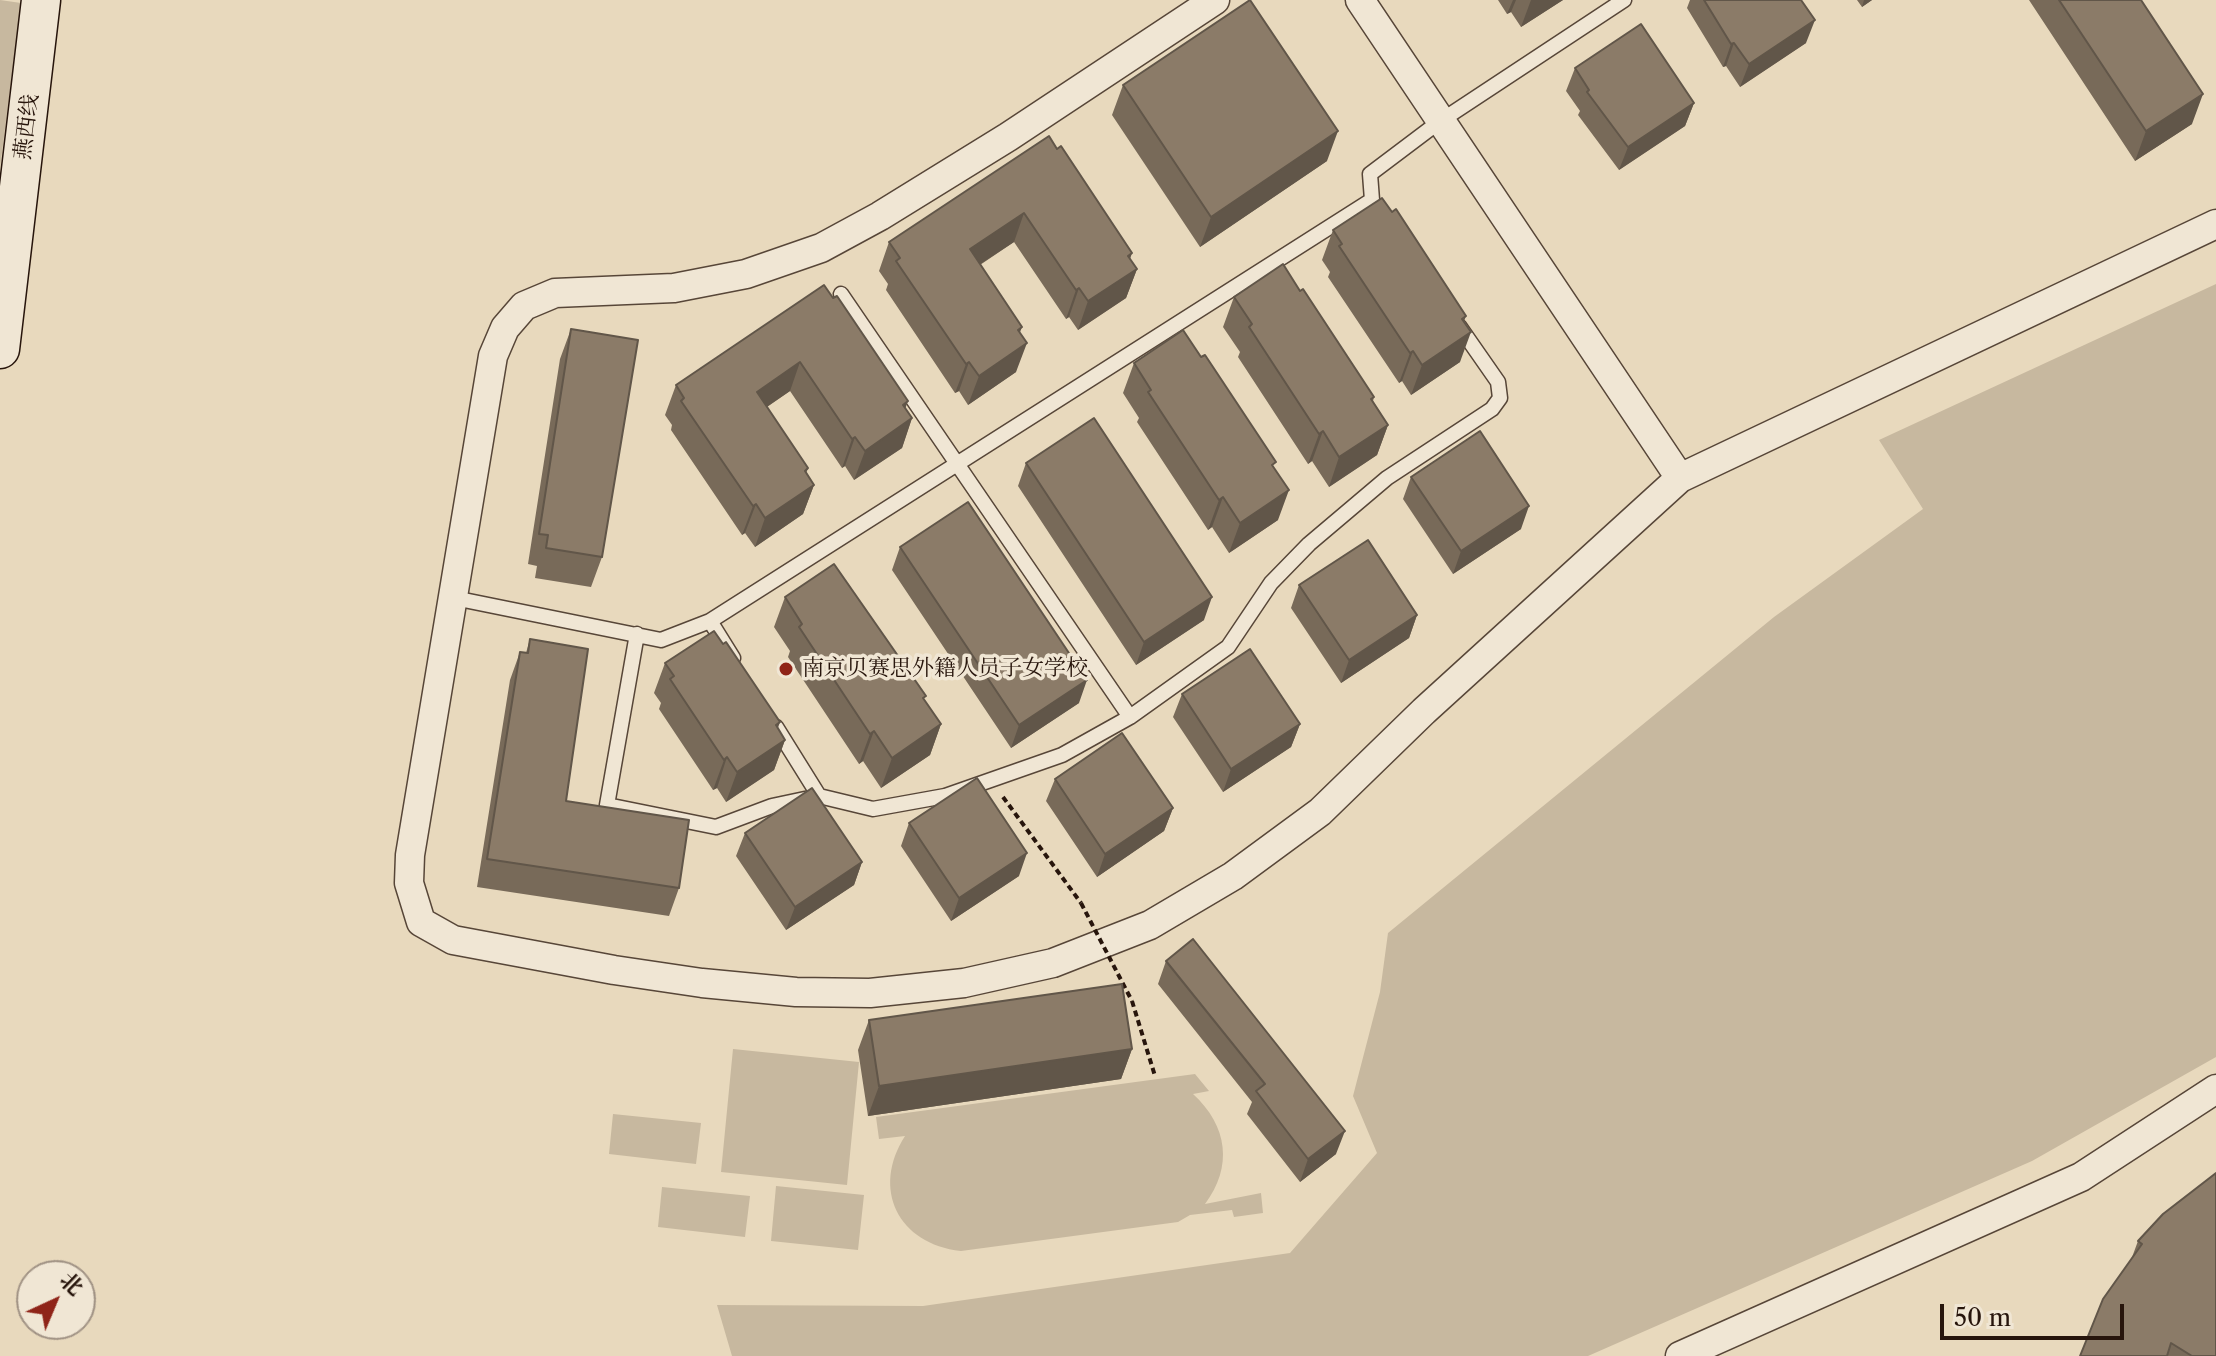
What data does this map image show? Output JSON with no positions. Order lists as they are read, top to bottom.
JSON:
{
  "streets": {
    "main road": ["燕西线"]
  },
  "places": ["南京贝赛思外籍人员子女学校"],
  "scale_bar": "50 m",
  "north": "top right"
}
